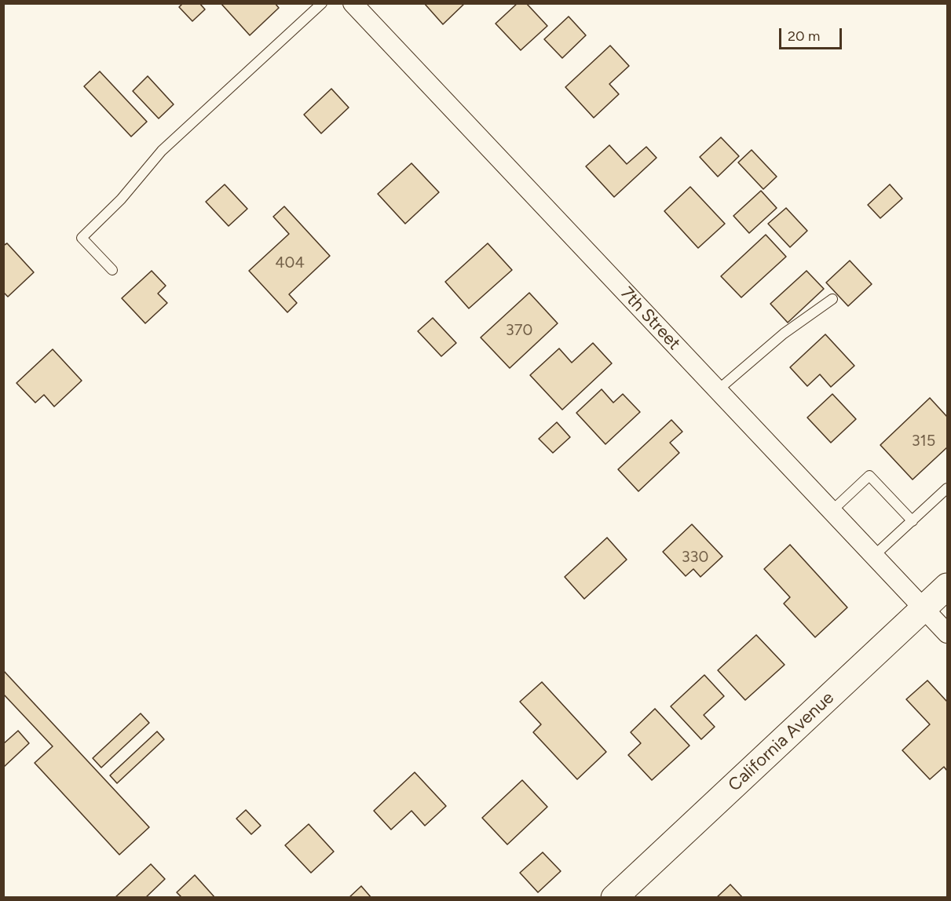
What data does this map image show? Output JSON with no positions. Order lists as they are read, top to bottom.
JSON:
{
  "streets": {
    "main road": ["California Avenue"],
    "street": ["7th Street"]
  },
  "crossings": [
    ["7th Street", "California Avenue"]
  ],
  "house_numbers": [
    "404",
    "370",
    "315",
    "330"
  ],
  "scale_bar": "20 m"
}
